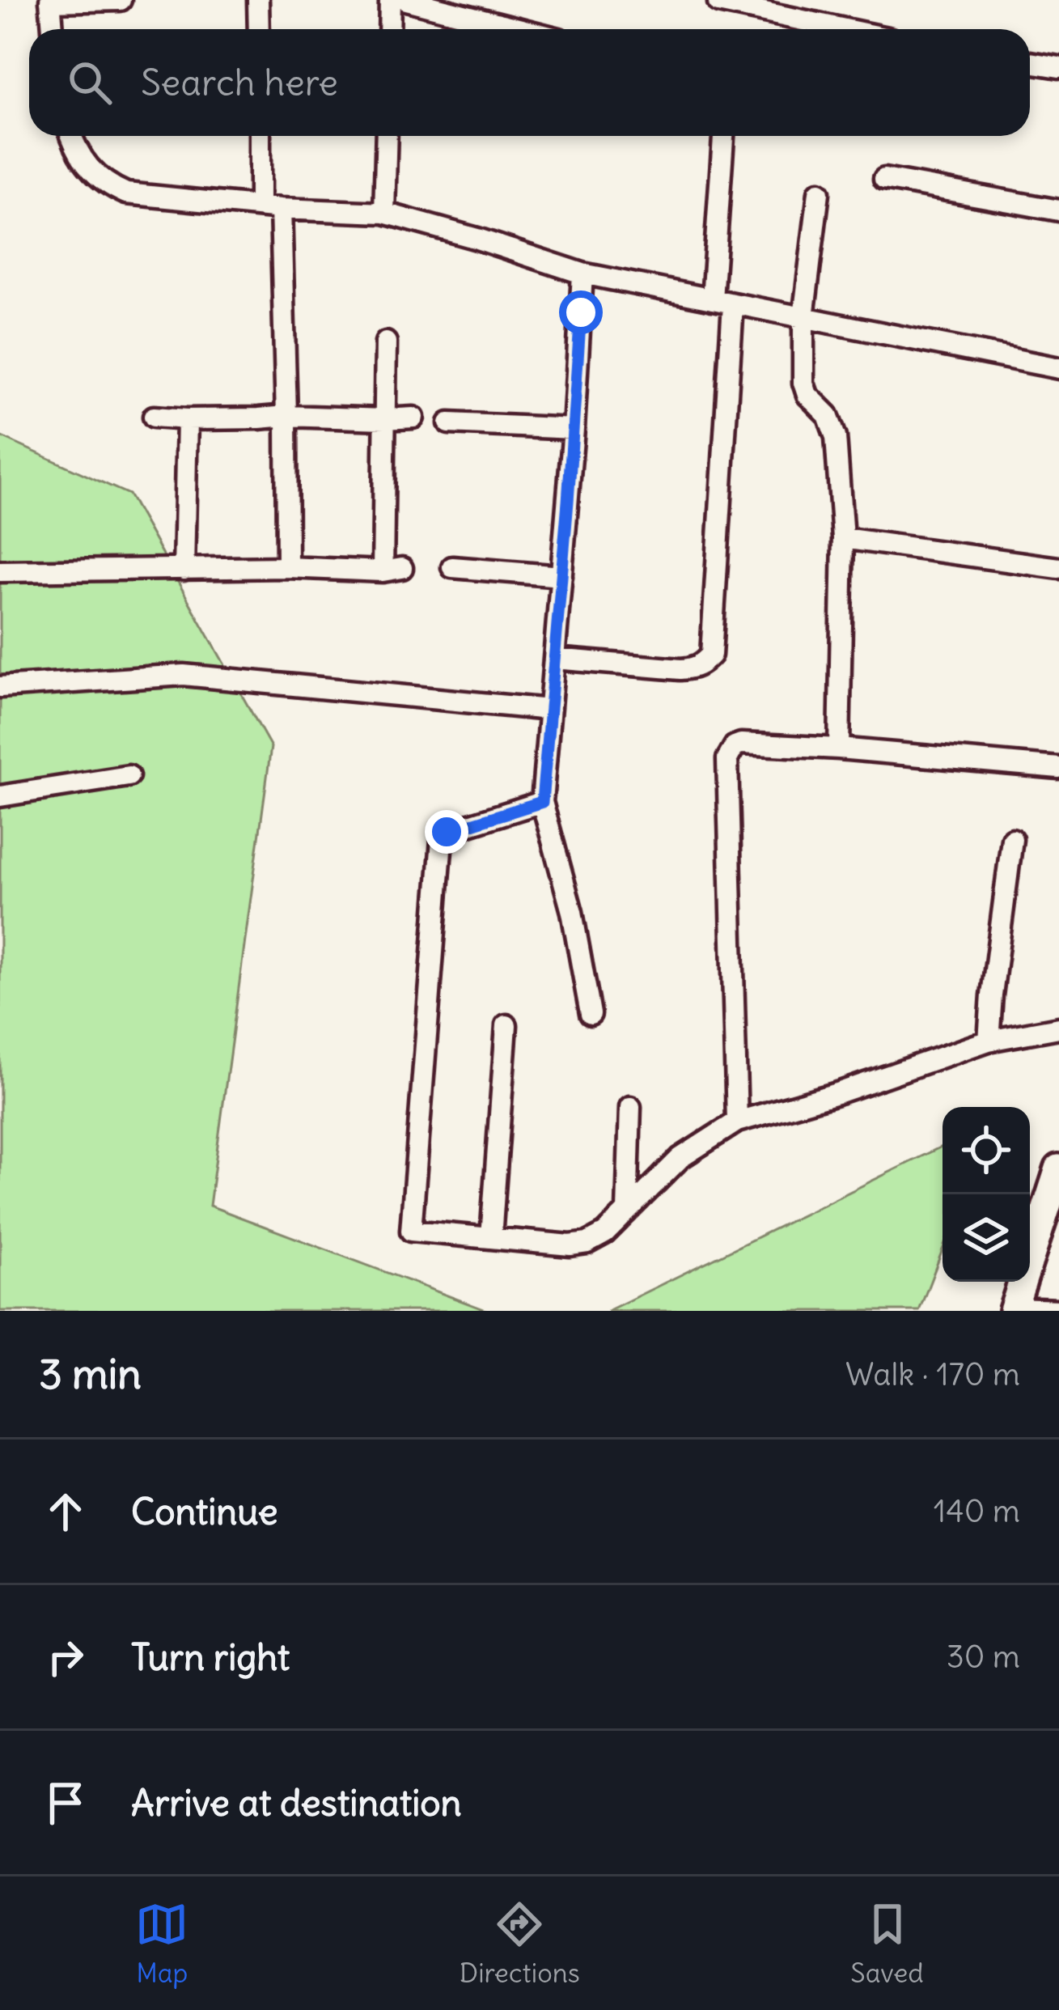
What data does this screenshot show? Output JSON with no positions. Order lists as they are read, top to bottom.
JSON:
{
  "page": {
    "search": "Search here",
    "heading": ["3 min", "Walk · 170 m"],
    "list": [
      ["Continue", "140 m"],
      ["Turn right", "30 m"],
      "Arrive at destination"
    ],
    "nav": ["Map", "Directions", "Saved"]
  }
}
